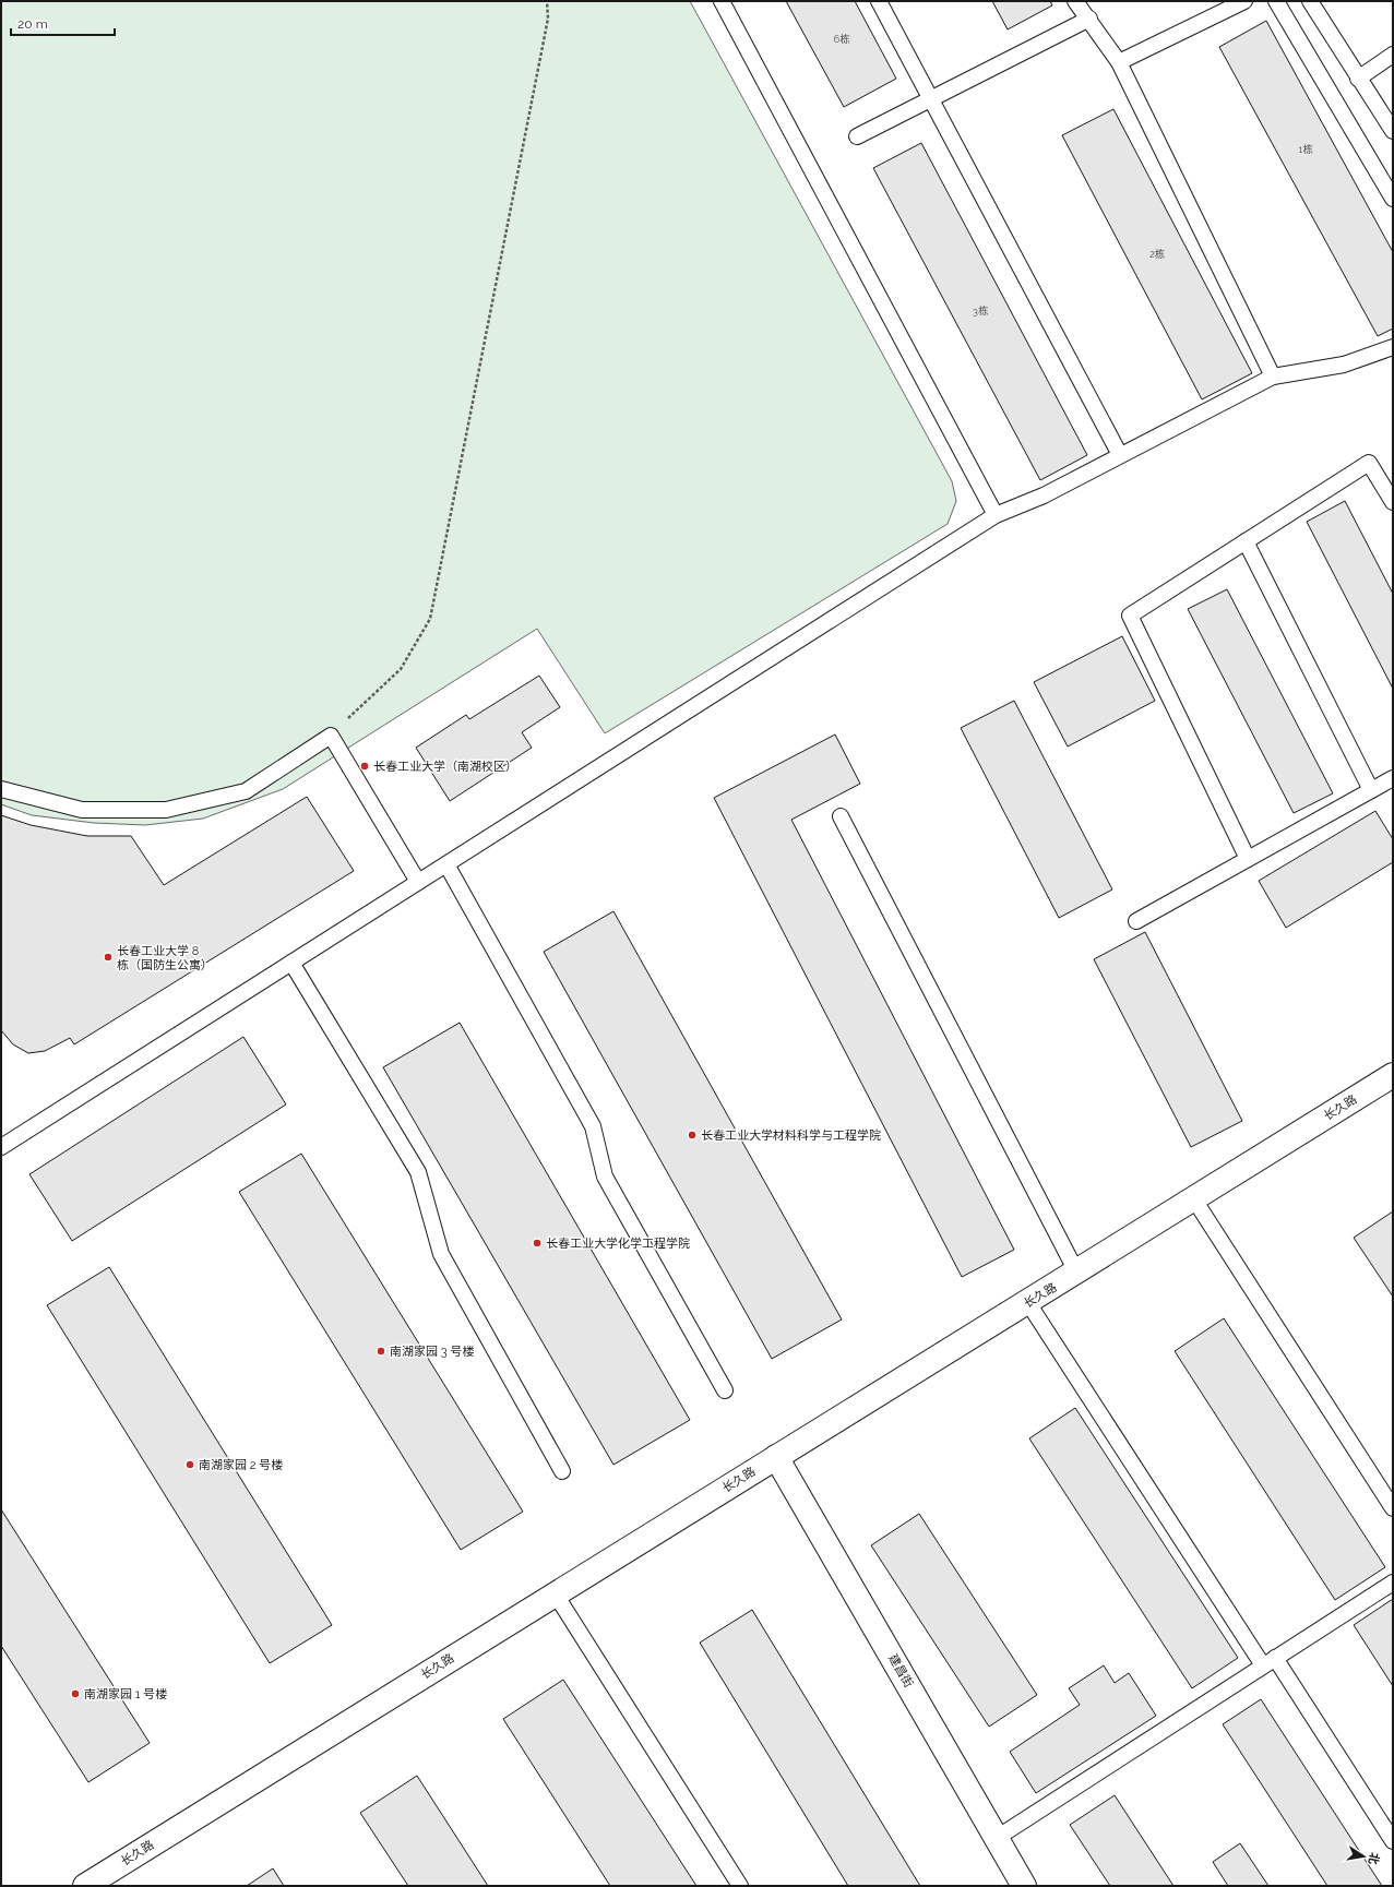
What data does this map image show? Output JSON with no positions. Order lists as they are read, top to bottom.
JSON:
{
  "streets": {
    "street": ["长久路", "建昌街"]
  },
  "crossings": [
    ["长久路", "建昌街"]
  ],
  "places": [
    "长春工业大学（南湖校区）",
    "长春工业大学 8 栋（国防生公寓）",
    "长春工业大学材料科学与工程学院",
    "长春工业大学化学工程学院",
    "南湖家园 3 号楼",
    "南湖家园 2 号楼",
    "南湖家园 1 号楼"
  ],
  "house_numbers": [
    "6栋",
    "1栋",
    "2栋",
    "3栋"
  ],
  "scale_bar": "20 m",
  "north": "right"
}
